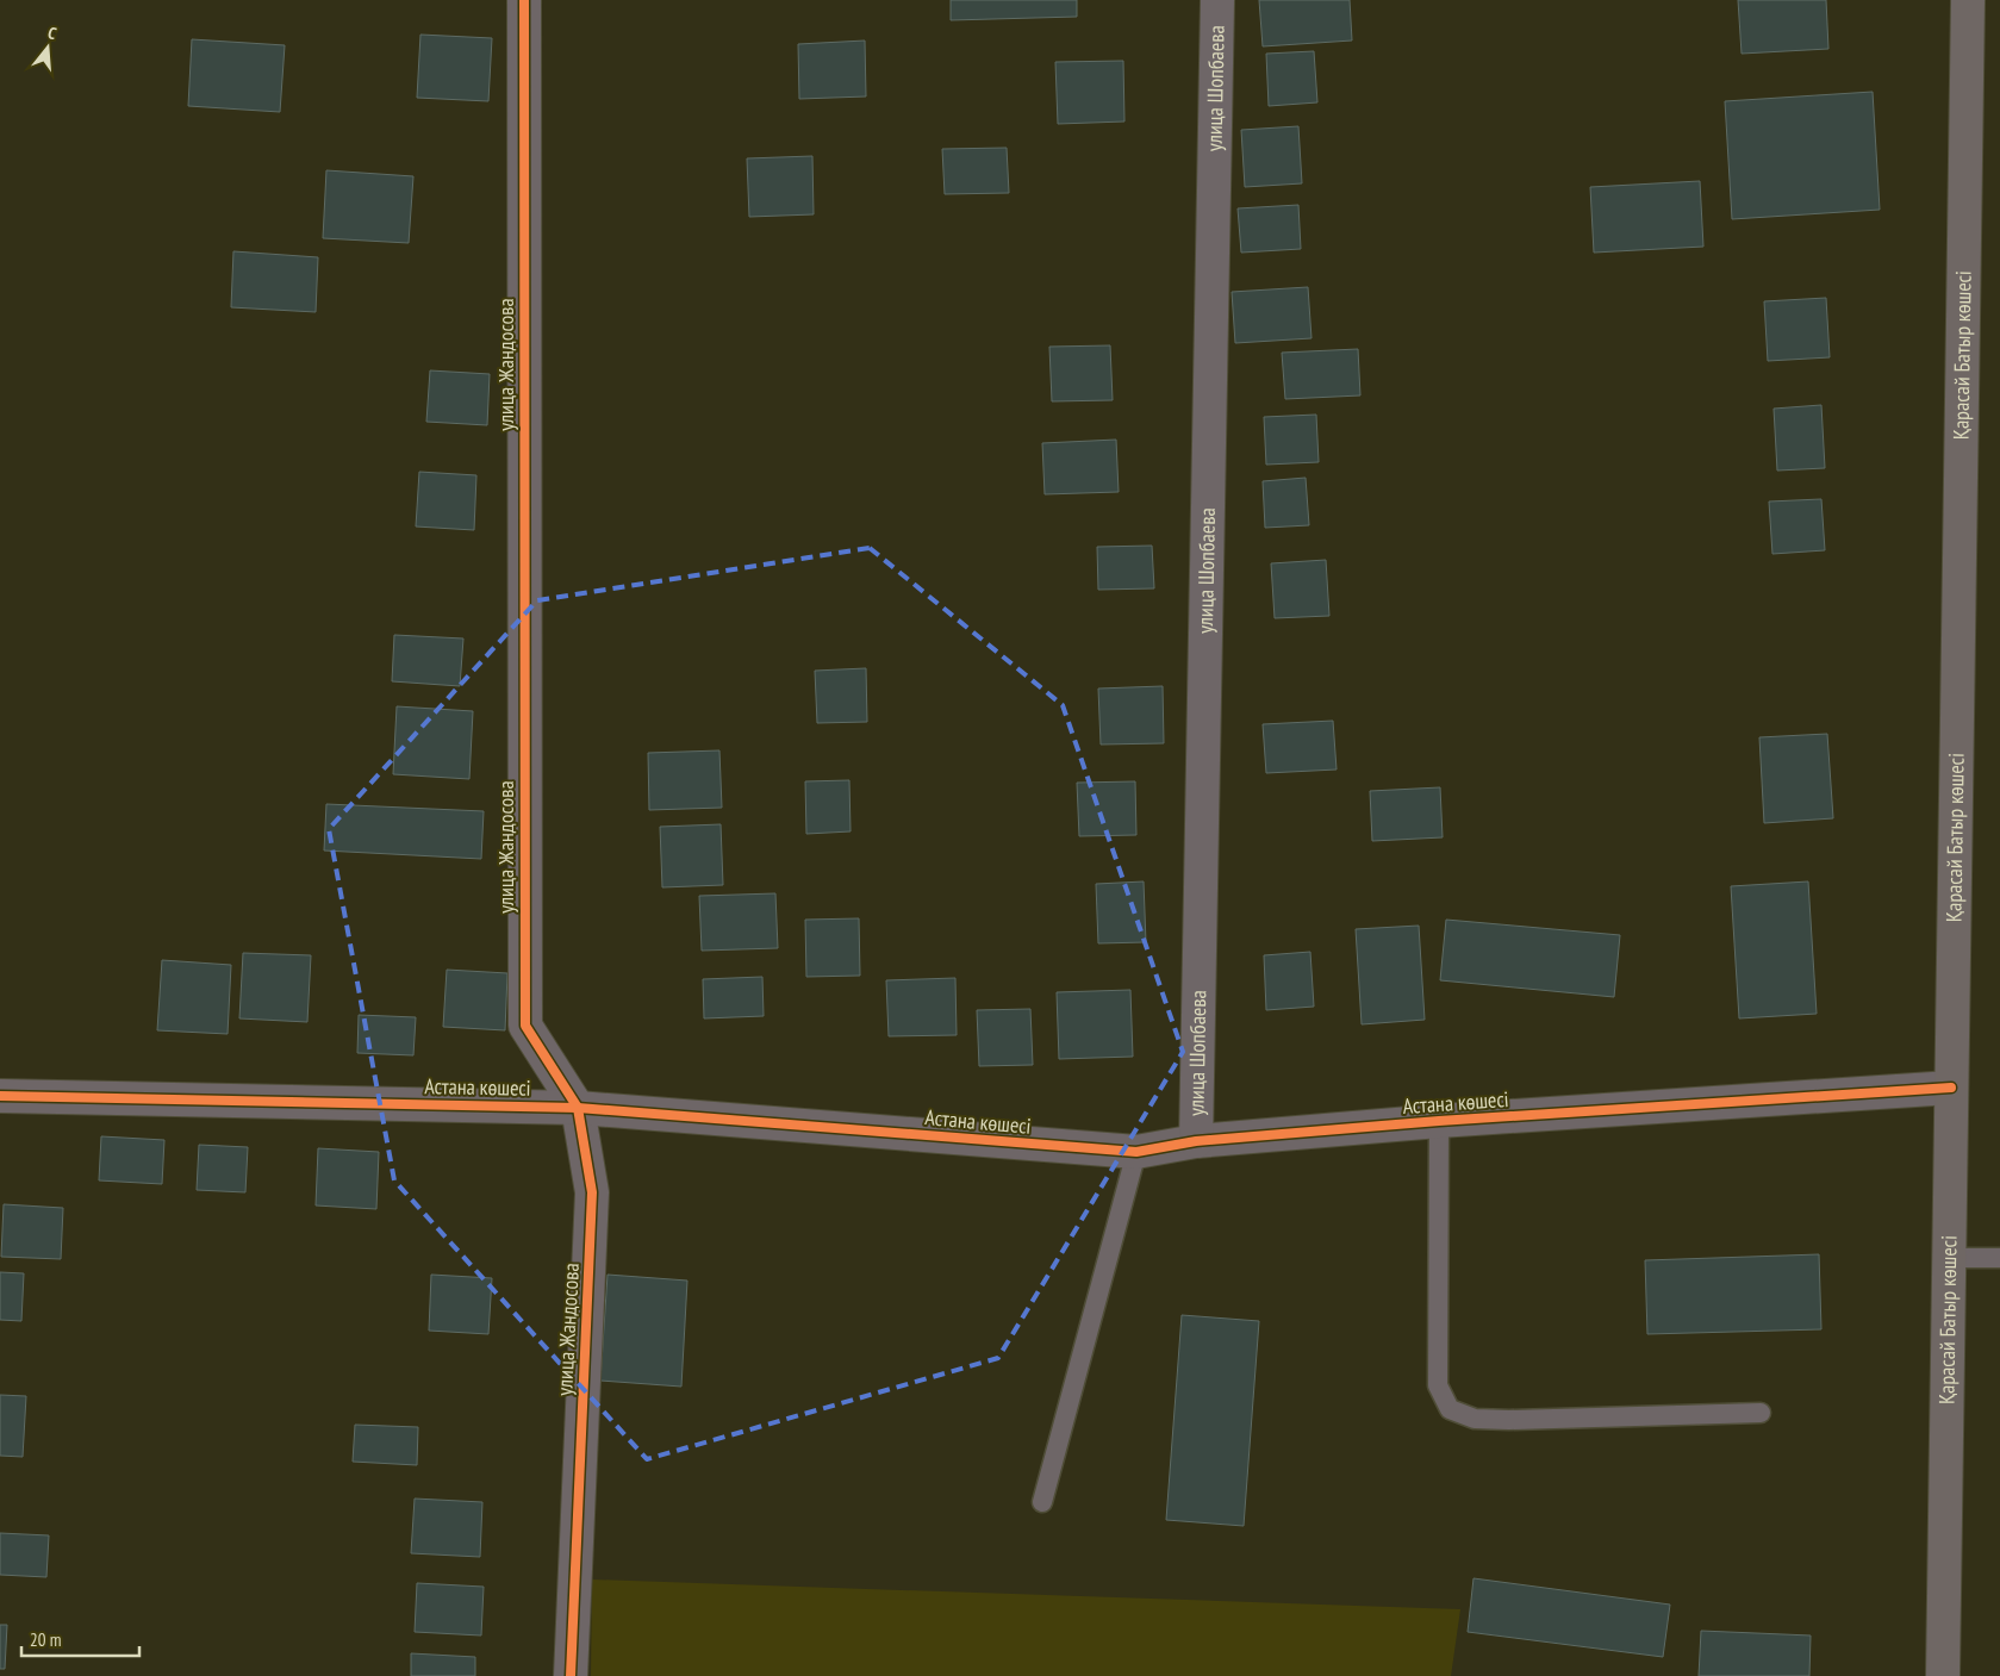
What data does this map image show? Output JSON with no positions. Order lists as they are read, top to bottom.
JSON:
{
  "streets": {
    "main road": ["Қарасай Батыр көшесі"],
    "street": ["улица Шопбаева", "улица Жандосова", "Астана көшесі"]
  },
  "crossings": [
    ["улица Шопбаева", "Астана көшесі"],
    ["Қарасай Батыр көшесі", "Астана көшесі"],
    ["улица Жандосова", "Астана көшесі"]
  ],
  "scale_bar": "20 m",
  "north": "top"
}
